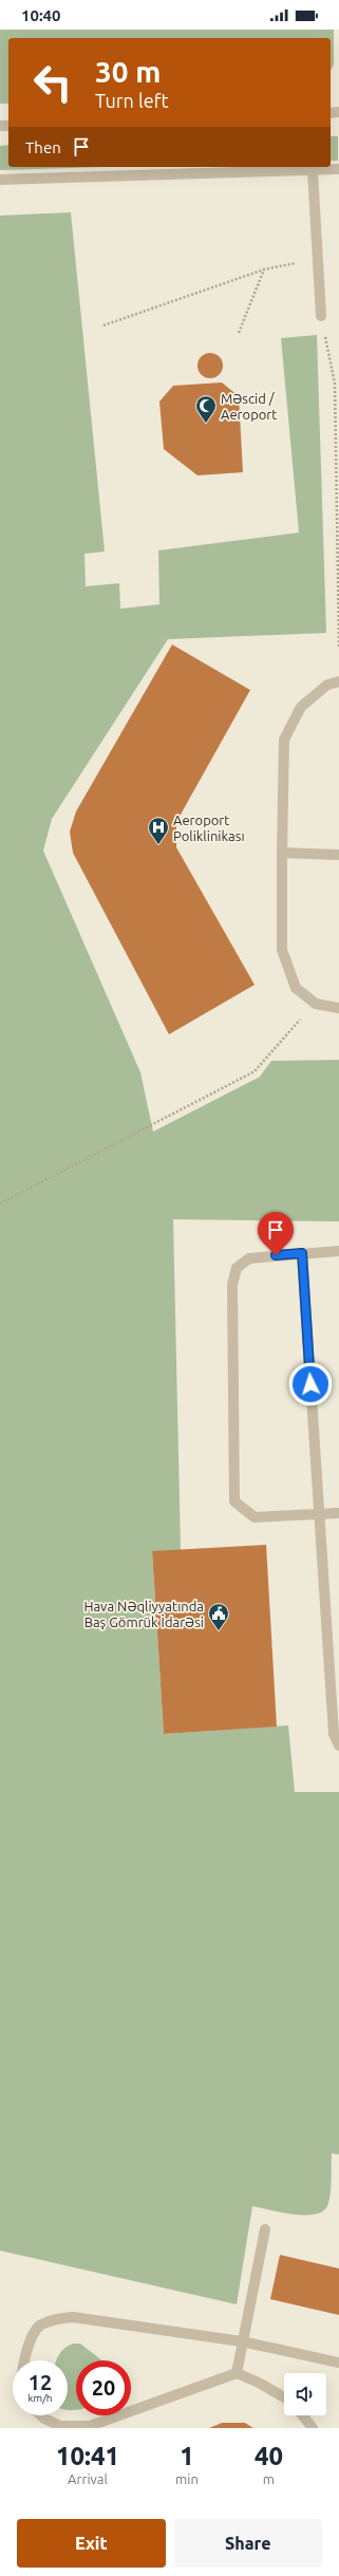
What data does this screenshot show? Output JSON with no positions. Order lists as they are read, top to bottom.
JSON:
{
  "places": {
    "mosque": ["Məscid / Aeroport"],
    "hospital": ["Aeroport Poliklinikası"],
    "public building": ["Hava Nəqliyyatında Baş Gömrük İdarəsi"]
  },
  "page": {
    "status": "10:40",
    "turn": ["30 m", "Turn left"],
    "then": "Then",
    "speed": "12 km/h",
    "limit": "20",
    "eta": [
      "10:41",
      "Arrival",
      "1",
      "min",
      "40",
      "m"
    ],
    "buttons": ["Exit", "Share"]
  }
}
